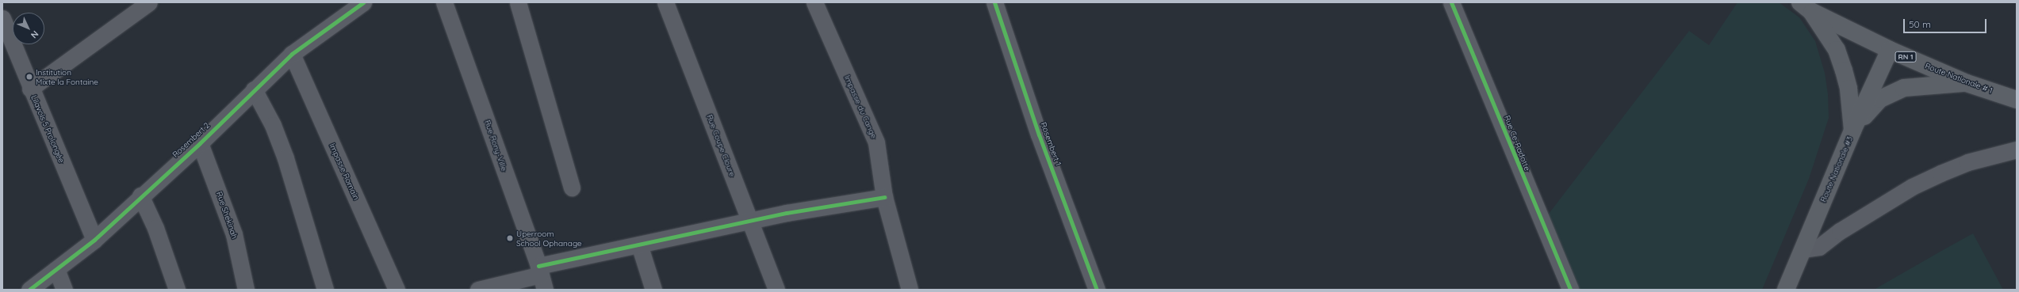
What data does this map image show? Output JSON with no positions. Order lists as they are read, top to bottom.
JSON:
{
  "streets": {
    "main road": ["RN 1", "Route Nationale # 1", "Route Nationale #3"],
    "street": [
      "Impasse du Cange",
      "Lilavois 5 Prolongée",
      "Rosembert 2",
      "Rue Ce-Radotte",
      "Rosembert 1",
      "Rue Rony-Ville",
      "Rue Coupe Cloure",
      "Impasse Romain",
      "Rue Shekinah"
    ]
  },
  "crossings": [
    ["Route Nationale # 1", "Route Nationale #3"],
    ["Lilavois 5 Prolongée", "Rosembert 2"],
    ["Rosembert 2", "Impasse Romain"],
    ["Rosembert 2", "Rue Shekinah"]
  ],
  "places": ["Institution Mixte la Fontaine", "Uperroom School Ophanage"],
  "scale_bar": "50 m",
  "north": "bottom right"
}
